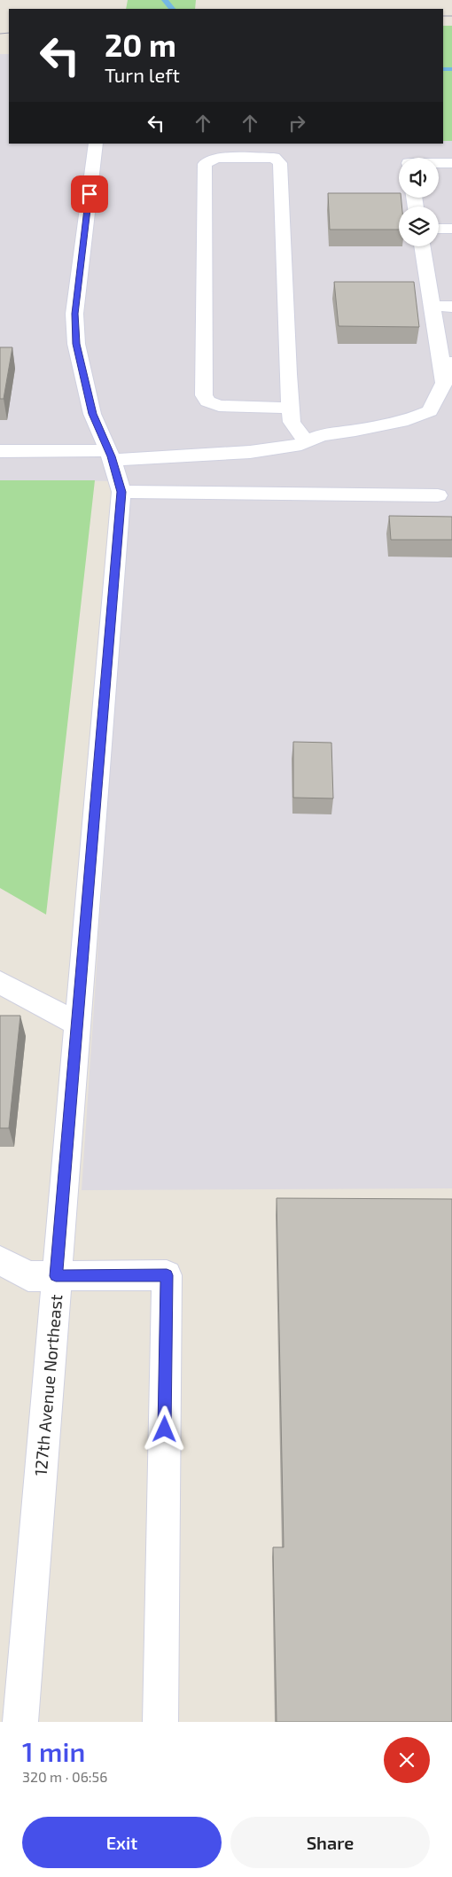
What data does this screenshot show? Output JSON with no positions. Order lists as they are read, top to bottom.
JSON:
{
  "streets": {
    "street": ["127th Avenue Northeast"]
  },
  "page": {
    "turn": ["20 m", "Turn left"],
    "heading": ["1 min", "320 m · 06:56"],
    "buttons": ["Exit", "Share"]
  }
}
